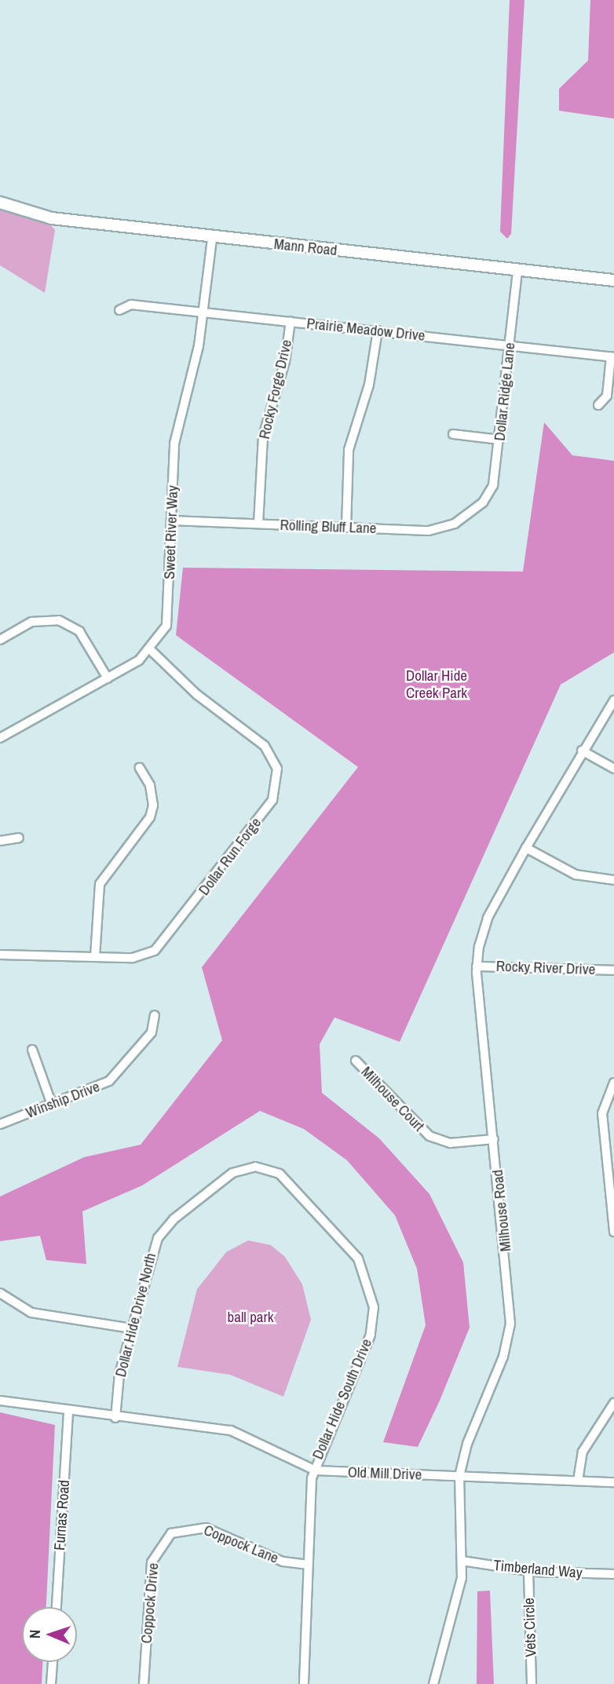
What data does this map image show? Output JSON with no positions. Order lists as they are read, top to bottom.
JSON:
{
  "streets": {
    "main road": ["Mann Road"],
    "street": [
      "Prairie Meadow Drive",
      "Rocky Forge Drive",
      "Dollar Ridge Lane",
      "Rolling Bluff Lane",
      "Sweet River Way",
      "Dollar Run Forge",
      "Rocky River Drive",
      "Milhouse Court",
      "Winship Drive",
      "Milhouse Road",
      "Dollar Hide Drive North",
      "Dollar Hide South Drive",
      "Old Mill Drive",
      "Furnas Road",
      "Coppock Lane",
      "Timberland Way",
      "Coppock Drive",
      "Vets Circle"
    ]
  },
  "crossings": [
    ["Mann Road", "Dollar Ridge Lane"],
    ["Mann Road", "Sweet River Way"],
    ["Prairie Meadow Drive", "Rocky Forge Drive"],
    ["Prairie Meadow Drive", "Dollar Ridge Lane"],
    ["Prairie Meadow Drive", "Sweet River Way"],
    ["Rocky Forge Drive", "Rolling Bluff Lane"],
    ["Dollar Ridge Lane", "Rolling Bluff Lane"],
    ["Rolling Bluff Lane", "Sweet River Way"],
    ["Sweet River Way", "Dollar Run Forge"],
    ["Rocky River Drive", "Milhouse Road"],
    ["Milhouse Court", "Milhouse Road"],
    ["Milhouse Road", "Old Mill Drive"],
    ["Milhouse Road", "Timberland Way"],
    ["Dollar Hide Drive North", "Dollar Hide South Drive"],
    ["Dollar Hide Drive North", "Old Mill Drive"],
    ["Dollar Hide South Drive", "Old Mill Drive"],
    ["Dollar Hide South Drive", "Coppock Lane"],
    ["Old Mill Drive", "Furnas Road"],
    ["Coppock Lane", "Coppock Drive"],
    ["Timberland Way", "Vets Circle"]
  ],
  "parks": ["Dollar Hide Creek Park", "ball park"],
  "north": "left"
}
